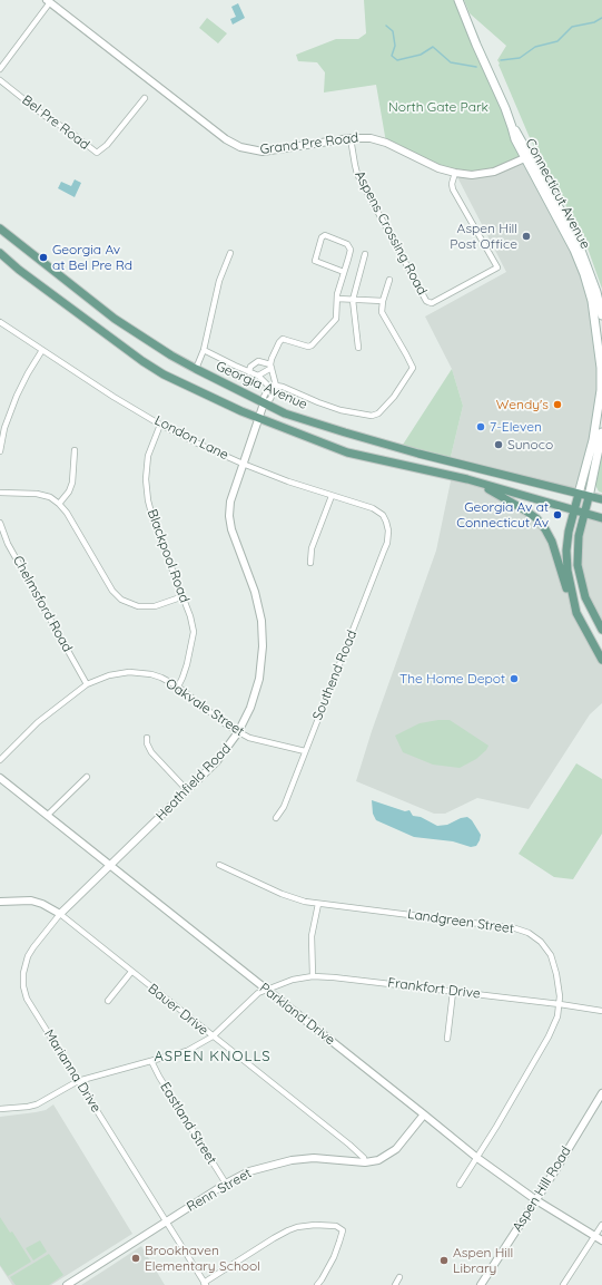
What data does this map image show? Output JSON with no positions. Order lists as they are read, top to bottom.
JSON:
{
  "streets": {
    "main road": ["Connecticut Avenue", "Georgia Avenue"],
    "street": [
      "Bel Pre Road",
      "Grand Pre Road",
      "Aspens Crossing Road",
      "London Lane",
      "Blackpool Road",
      "Chelmsford Road",
      "Southend Road",
      "Oakvale Street",
      "Heathfield Road",
      "Landgreen Street",
      "Frankfort Drive",
      "Bauer Drive",
      "Parkland Drive",
      "Marianna Drive",
      "Eastland Street",
      "Aspen Hill Road",
      "Renn Street"
    ]
  },
  "crossings": [
    ["Grand Pre Road", "Connecticut Avenue"],
    ["Grand Pre Road", "Aspens Crossing Road"],
    ["Connecticut Avenue", "Georgia Avenue"],
    ["Georgia Avenue", "Heathfield Road"],
    ["London Lane", "Blackpool Road"],
    ["London Lane", "Southend Road"],
    ["London Lane", "Heathfield Road"],
    ["Blackpool Road", "Oakvale Street"],
    ["Chelmsford Road", "Oakvale Street"],
    ["Southend Road", "Oakvale Street"],
    ["Oakvale Street", "Heathfield Road"],
    ["Heathfield Road", "Parkland Drive"],
    ["Heathfield Road", "Marianna Drive"],
    ["Landgreen Street", "Frankfort Drive"],
    ["Landgreen Street", "Parkland Drive"],
    ["Frankfort Drive", "Bauer Drive"],
    ["Frankfort Drive", "Parkland Drive"],
    ["Frankfort Drive", "Marianna Drive"],
    ["Frankfort Drive", "Eastland Street"],
    ["Bauer Drive", "Marianna Drive"],
    ["Bauer Drive", "Renn Street"],
    ["Parkland Drive", "Marianna Drive"],
    ["Parkland Drive", "Aspen Hill Road"],
    ["Parkland Drive", "Renn Street"],
    ["Marianna Drive", "Renn Street"],
    ["Eastland Street", "Renn Street"]
  ],
  "districts": ["ASPEN KNOLLS"],
  "parks": ["North Gate Park"],
  "places": [
    "Aspen Hill Post Office",
    "Georgia Av at Bel Pre Rd",
    "Wendy's",
    "7-Eleven",
    "Sunoco",
    "Georgia Av at Connecticut Av",
    "The Home Depot",
    "Brookhaven Elementary School",
    "Aspen Hill Library"
  ]
}
